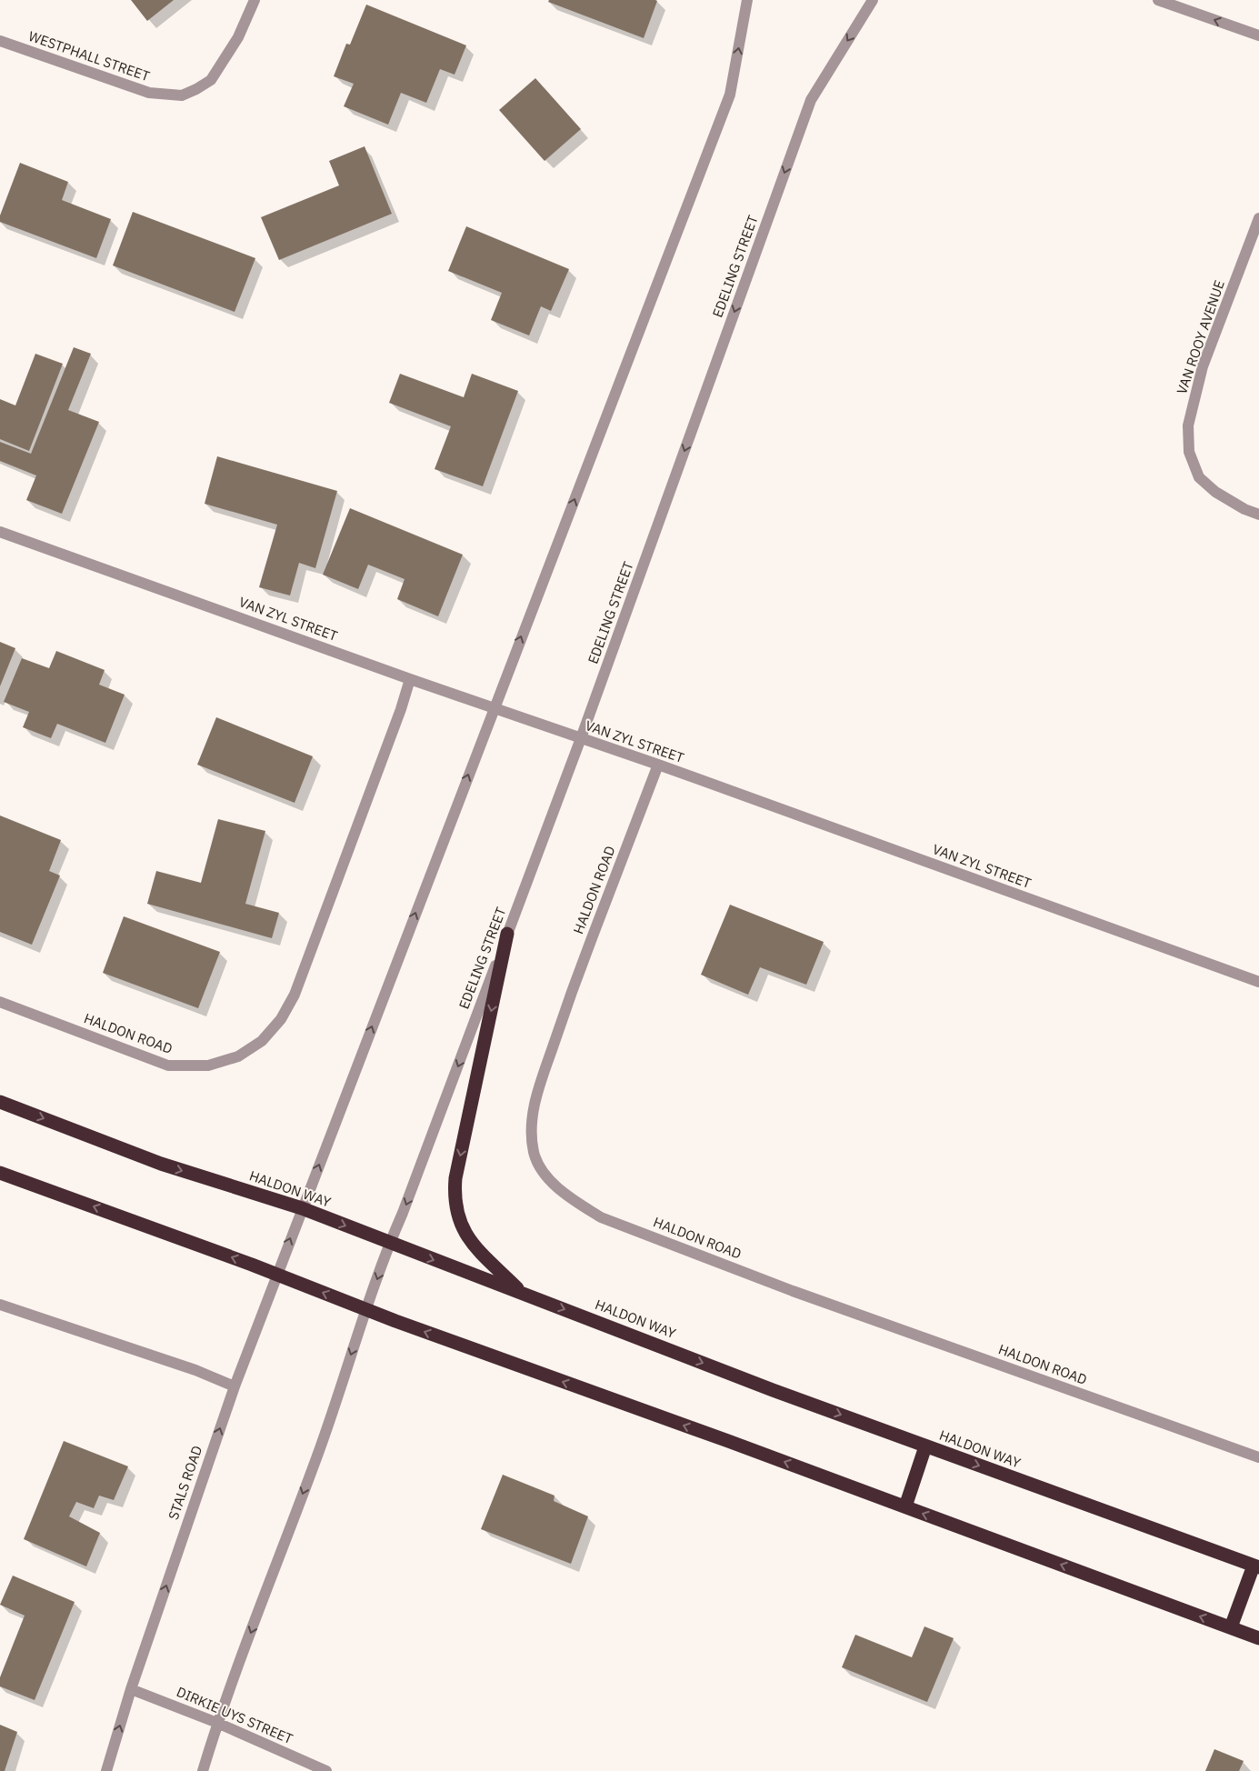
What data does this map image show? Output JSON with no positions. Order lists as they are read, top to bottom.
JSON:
{
  "streets": {
    "highway": ["HALDON WAY"],
    "street": [
      "WESTPHALL STREET",
      "EDELING STREET",
      "VAN ROOY AVENUE",
      "VAN ZYL STREET",
      "HALDON ROAD",
      "STALS ROAD",
      "DIRKIE UYS STREET"
    ]
  },
  "crossings": [
    ["EDELING STREET", "VAN ZYL STREET"],
    ["EDELING STREET", "HALDON WAY"],
    ["VAN ZYL STREET", "HALDON ROAD"],
    ["HALDON WAY", "STALS ROAD"],
    ["STALS ROAD", "DIRKIE UYS STREET"]
  ]
}
